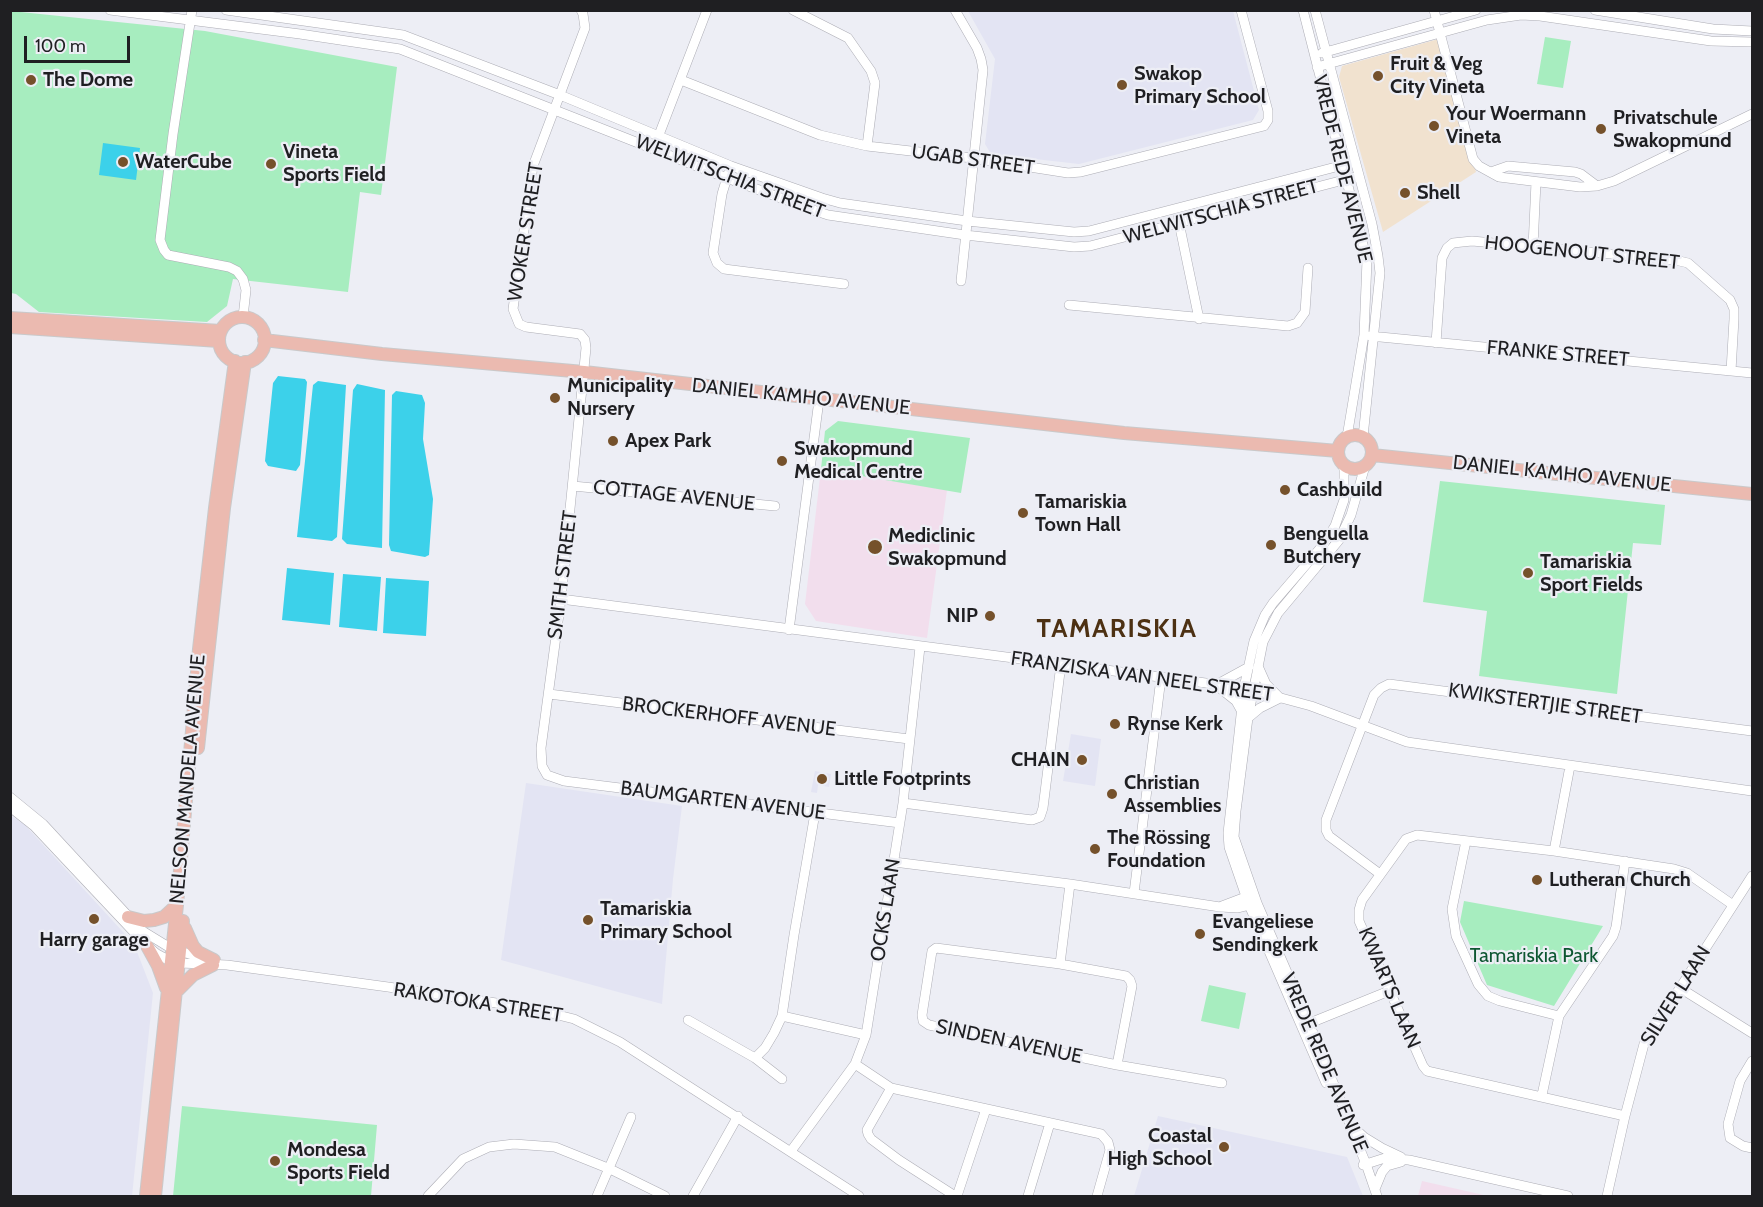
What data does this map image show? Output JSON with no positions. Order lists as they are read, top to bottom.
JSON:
{
  "streets": {
    "main road": ["DANIEL KAMHO AVENUE", "NELSON MANDELA AVENUE"],
    "street": [
      "UGAB STREET",
      "VREDE REDE AVENUE",
      "WELWITSCHIA STREET",
      "WOKER STREET",
      "HOOGENOUT STREET",
      "FRANKE STREET",
      "COTTAGE AVENUE",
      "SMITH STREET",
      "FRANZISKA VAN NEEL STREET",
      "KWIKSTERTJIE STREET",
      "BROCKERHOFF AVENUE",
      "BAUMGARTEN AVENUE",
      "OCKS LAAN",
      "KWARTS LAAN",
      "SILVER LAAN",
      "RAKOTOKA STREET",
      "SINDEN AVENUE"
    ]
  },
  "crossings": [
    ["VREDE REDE AVENUE", "WELWITSCHIA STREET"],
    ["VREDE REDE AVENUE", "FRANKE STREET"],
    ["VREDE REDE AVENUE", "DANIEL KAMHO AVENUE"],
    ["VREDE REDE AVENUE", "FRANZISKA VAN NEEL STREET"],
    ["WELWITSCHIA STREET", "WOKER STREET"],
    ["WOKER STREET", "DANIEL KAMHO AVENUE"],
    ["WOKER STREET", "SMITH STREET"],
    ["HOOGENOUT STREET", "FRANKE STREET"],
    ["DANIEL KAMHO AVENUE", "SMITH STREET"],
    ["DANIEL KAMHO AVENUE", "NELSON MANDELA AVENUE"],
    ["COTTAGE AVENUE", "SMITH STREET"],
    ["SMITH STREET", "FRANZISKA VAN NEEL STREET"],
    ["SMITH STREET", "BROCKERHOFF AVENUE"],
    ["SMITH STREET", "BAUMGARTEN AVENUE"],
    ["FRANZISKA VAN NEEL STREET", "KWIKSTERTJIE STREET"],
    ["FRANZISKA VAN NEEL STREET", "OCKS LAAN"],
    ["KWIKSTERTJIE STREET", "KWARTS LAAN"],
    ["BROCKERHOFF AVENUE", "OCKS LAAN"],
    ["NELSON MANDELA AVENUE", "RAKOTOKA STREET"],
    ["BAUMGARTEN AVENUE", "OCKS LAAN"],
    ["OCKS LAAN", "RAKOTOKA STREET"],
    ["KWARTS LAAN", "SILVER LAAN"]
  ],
  "districts": ["TAMARISKIA"],
  "parks": ["Tamariskia Park"],
  "places": [
    "Fruit & Veg City Vineta",
    "The Dome",
    "Swakop Primary School",
    "Your Woermann Vineta",
    "Privatschule Swakopmund",
    "WaterCube",
    "Vineta Sports Field",
    "Shell",
    "Municipality Nursery",
    "Apex Park",
    "Swakopmund Medical Centre",
    "Cashbuild",
    "Tamariskia Town Hall",
    "Benguella Butchery",
    "Mediclinic Swakopmund",
    "Tamariskia Sport Fields",
    "NIP",
    "Rynse Kerk",
    "CHAIN",
    "Little Footprints",
    "Christian Assemblies",
    "The Rössing Foundation",
    "Lutheran Church",
    "Harry garage",
    "Tamariskia Primary School",
    "Evangeliese Sendingkerk",
    "Coastal High School",
    "Mondesa Sports Field"
  ],
  "scale_bar": "100 m"
}
